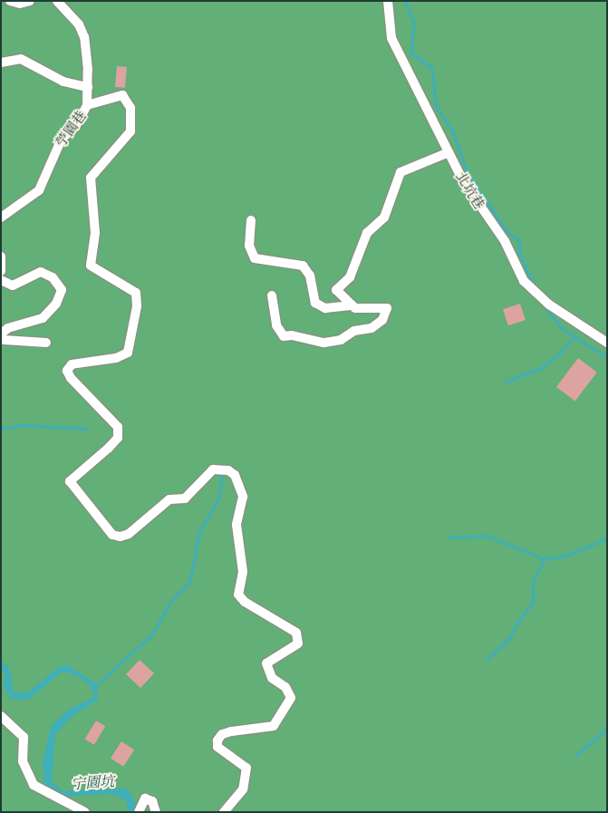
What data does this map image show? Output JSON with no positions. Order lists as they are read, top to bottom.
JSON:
{
  "streets": {
    "street": ["苧園巷", "北坑巷"]
  },
  "water": ["宁園坑"]
}
